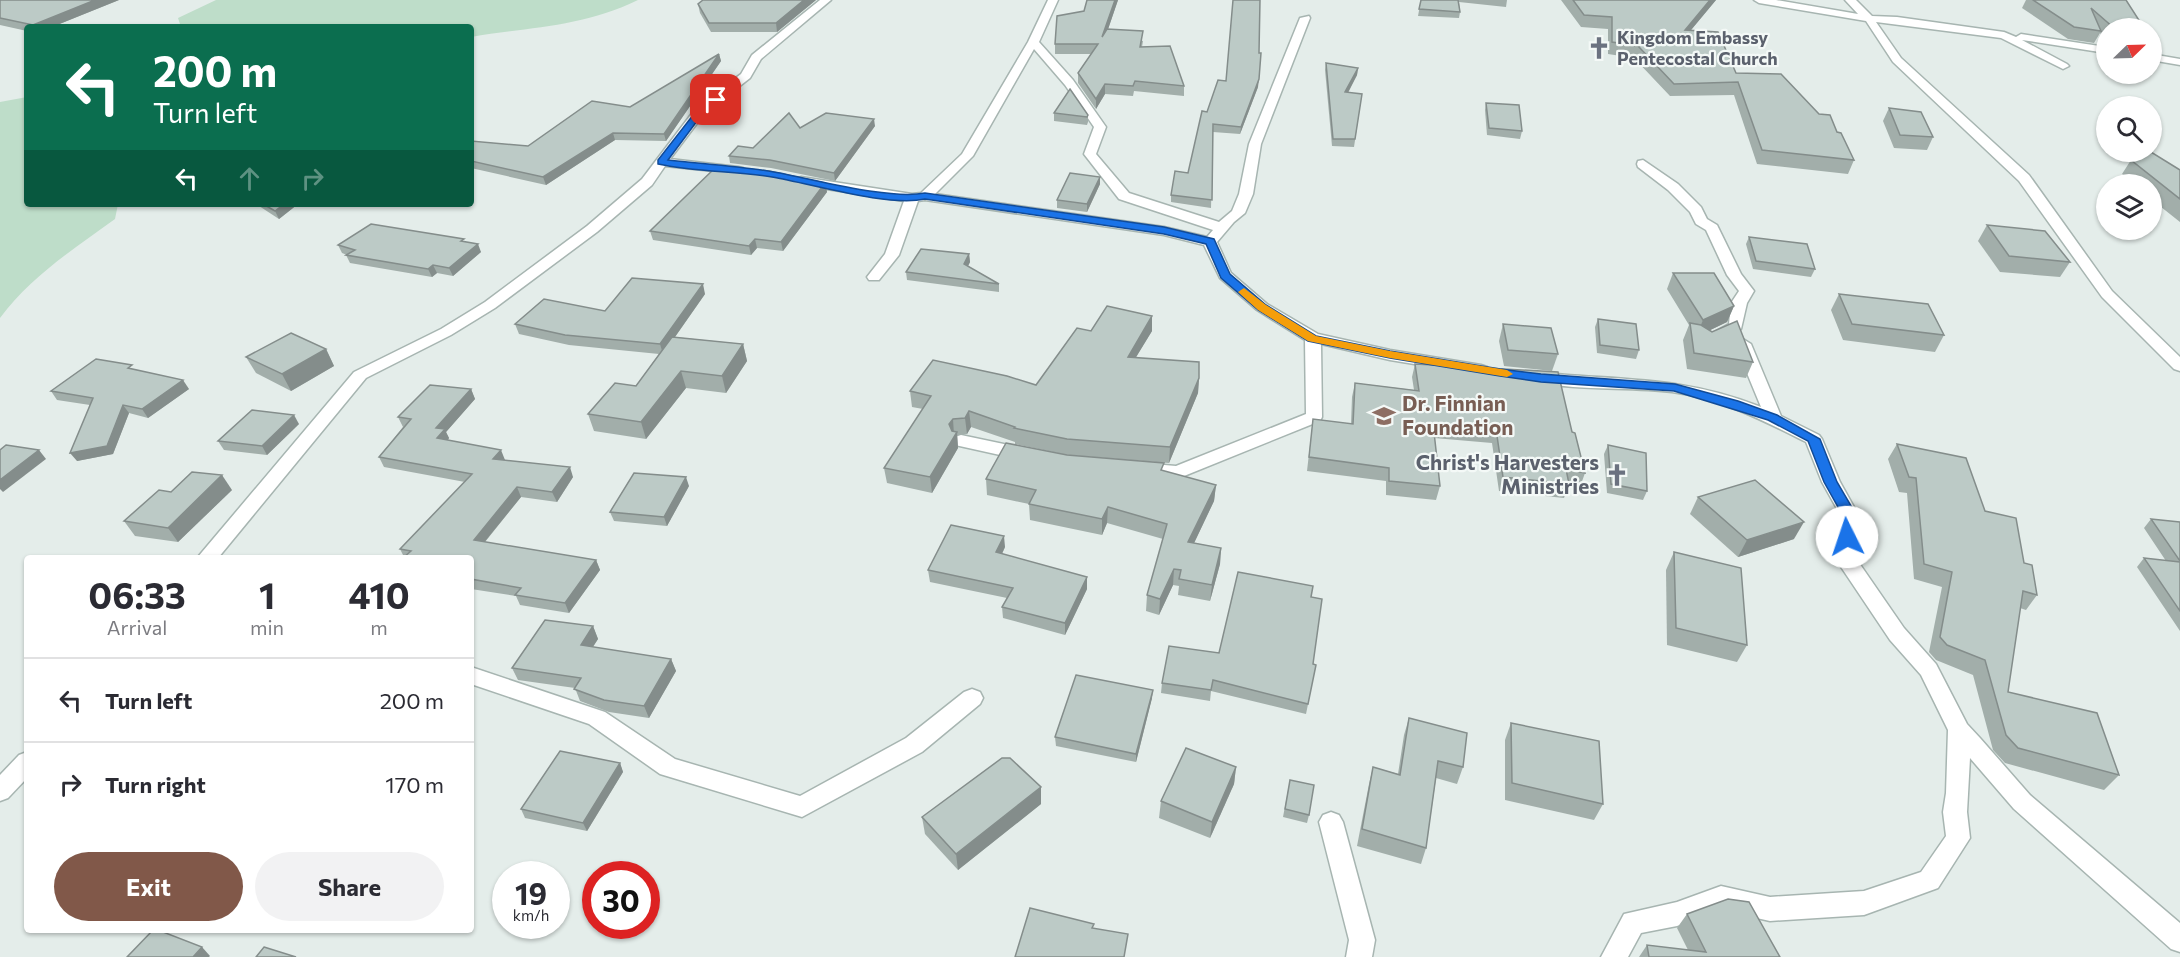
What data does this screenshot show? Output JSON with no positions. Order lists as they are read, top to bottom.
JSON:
{
  "places": {
    "church": ["Kingdom Embassy Pentecostal Church", "Christ's Harvesters Ministries"],
    "school or university": ["Dr. Finnian Foundation"]
  },
  "north": "top right",
  "page": {
    "turn": ["200 m", "Turn left"],
    "eta": [
      "06:33",
      "Arrival",
      "1",
      "min",
      "410",
      "m"
    ],
    "list": [
      {
        "name": "Turn left",
        "value": "200 m"
      },
      {
        "name": "Turn right",
        "value": "170 m"
      }
    ],
    "buttons": ["Exit", "Share"],
    "speed": "19 km/h",
    "limit": "30"
  }
}
